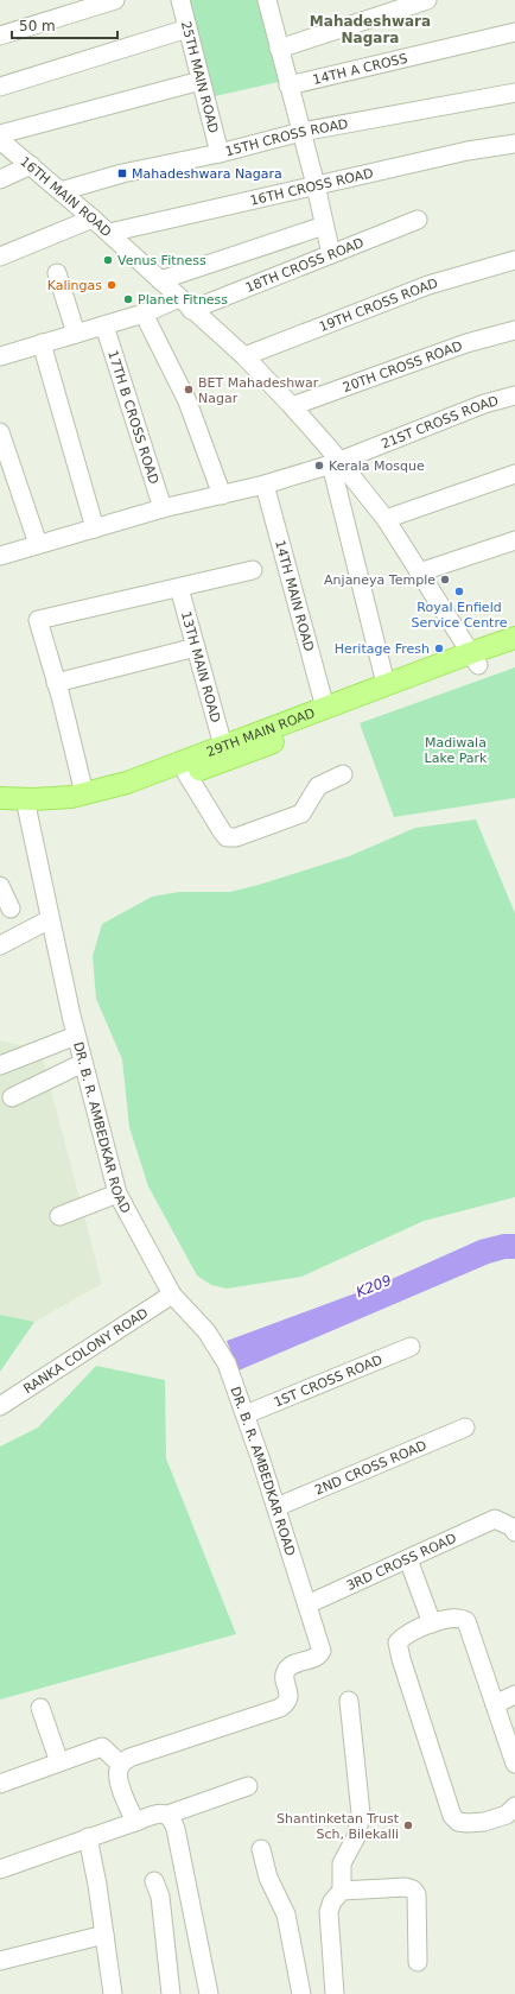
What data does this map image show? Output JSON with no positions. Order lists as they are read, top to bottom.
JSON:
{
  "streets": {
    "main road": ["29TH MAIN ROAD"],
    "street": [
      "14TH A CROSS",
      "25TH MAIN ROAD",
      "15TH CROSS ROAD",
      "16TH CROSS ROAD",
      "16TH MAIN ROAD",
      "18TH CROSS ROAD",
      "19TH CROSS ROAD",
      "20TH CROSS ROAD",
      "17TH B CROSS ROAD",
      "21ST CROSS ROAD",
      "14TH MAIN ROAD",
      "13TH MAIN ROAD",
      "DR. B. R. AMBEDKAR ROAD",
      "RANKA COLONY ROAD",
      "1ST CROSS ROAD",
      "2ND CROSS ROAD",
      "3RD CROSS ROAD"
    ]
  },
  "crossings": [
    ["25TH MAIN ROAD", "15TH CROSS ROAD"],
    ["15TH CROSS ROAD", "16TH MAIN ROAD"],
    ["16TH CROSS ROAD", "16TH MAIN ROAD"],
    ["16TH MAIN ROAD", "18TH CROSS ROAD"],
    ["16TH MAIN ROAD", "19TH CROSS ROAD"],
    ["16TH MAIN ROAD", "20TH CROSS ROAD"],
    ["16TH MAIN ROAD", "21ST CROSS ROAD"],
    ["16TH MAIN ROAD", "29TH MAIN ROAD"],
    ["18TH CROSS ROAD", "17TH B CROSS ROAD"],
    ["17TH B CROSS ROAD", "21ST CROSS ROAD"],
    ["21ST CROSS ROAD", "14TH MAIN ROAD"],
    ["14TH MAIN ROAD", "29TH MAIN ROAD"],
    ["13TH MAIN ROAD", "29TH MAIN ROAD"],
    ["29TH MAIN ROAD", "DR. B. R. AMBEDKAR ROAD"],
    ["DR. B. R. AMBEDKAR ROAD", "RANKA COLONY ROAD"],
    ["DR. B. R. AMBEDKAR ROAD", "1ST CROSS ROAD"],
    ["DR. B. R. AMBEDKAR ROAD", "2ND CROSS ROAD"],
    ["DR. B. R. AMBEDKAR ROAD", "3RD CROSS ROAD"]
  ],
  "districts": ["Mahadeshwara Nagara"],
  "water": ["K209"],
  "parks": ["Madiwala Lake Park"],
  "places": {
    "transit": ["Mahadeshwara Nagara"],
    "other": [
      "Venus Fitness",
      "Kalingas",
      "Planet Fitness",
      "BET Mahadeshwar Nagar",
      "Kerala Mosque",
      "Anjaneya Temple",
      "Royal Enfield Service Centre",
      "Heritage Fresh",
      "Shantinketan Trust Sch, Bilekalli"
    ]
  },
  "scale_bar": "50 m"
}
